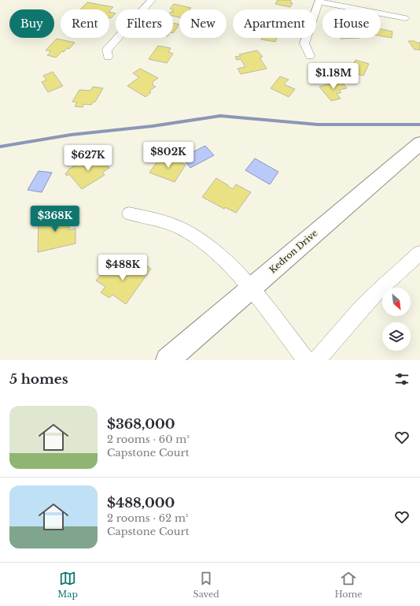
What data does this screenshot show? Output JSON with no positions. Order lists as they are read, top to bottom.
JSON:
{
  "streets": {
    "street": ["Kedron Drive"]
  },
  "north": "bottom right",
  "page": {
    "chip": [
      "Buy",
      "Rent",
      "Filters",
      "New",
      "Apartment",
      "House"
    ],
    "price": [
      "$1.18M",
      "$802K",
      "$627K",
      "$368K",
      "$488K"
    ],
    "heading": "5 homes",
    "list": [
      {
        "name": "$368,000",
        "note": "2 rooms · 60 m² · Capstone Court"
      },
      {
        "name": "$488,000",
        "note": "2 rooms · 62 m² · Capstone Court"
      }
    ],
    "tabs": ["Map", "Saved", "Home"]
  }
}
